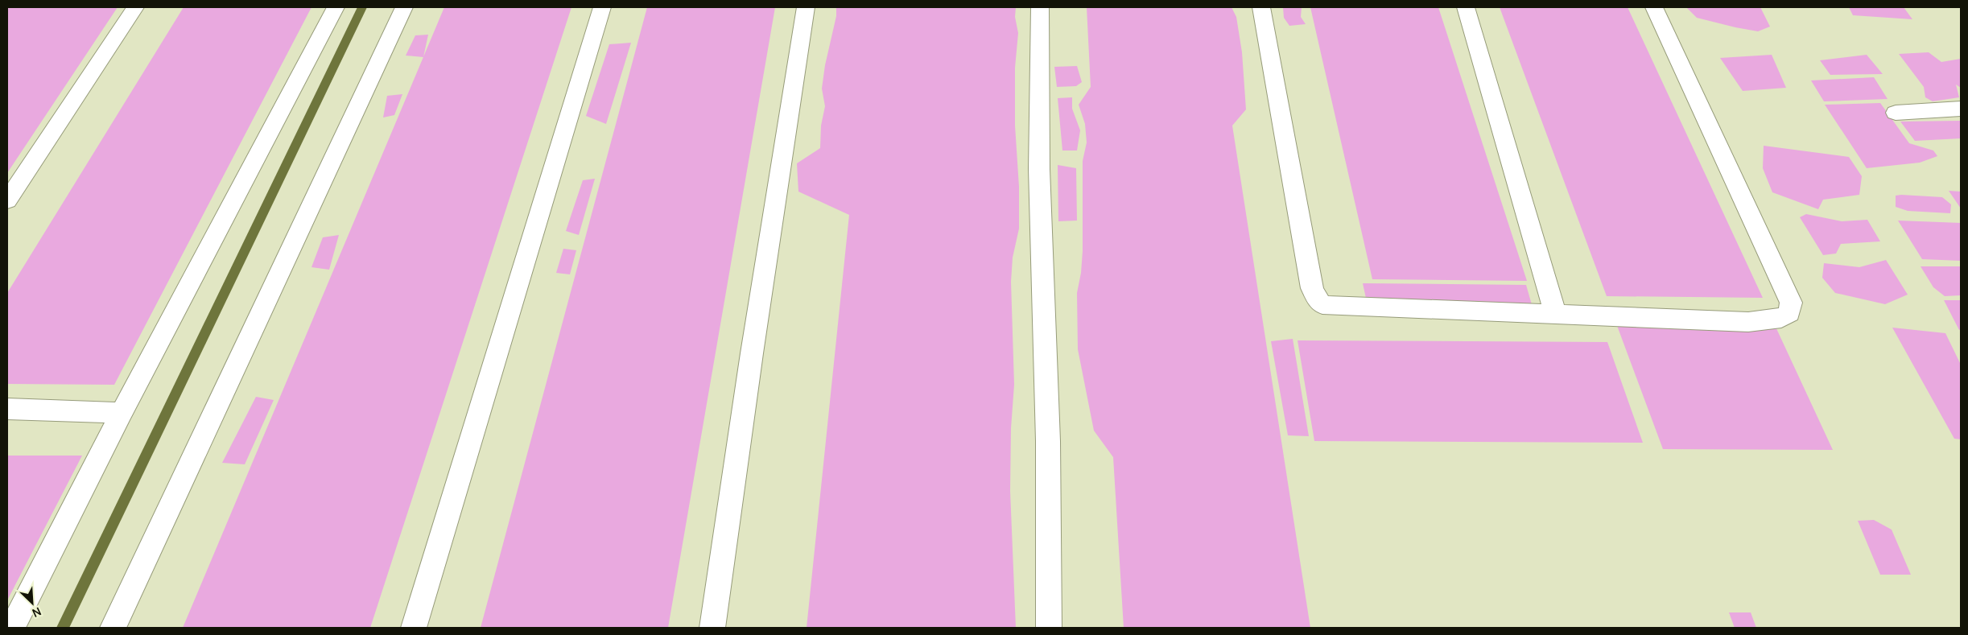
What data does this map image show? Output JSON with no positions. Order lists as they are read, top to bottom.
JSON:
{
  "north": "bottom right"
}
